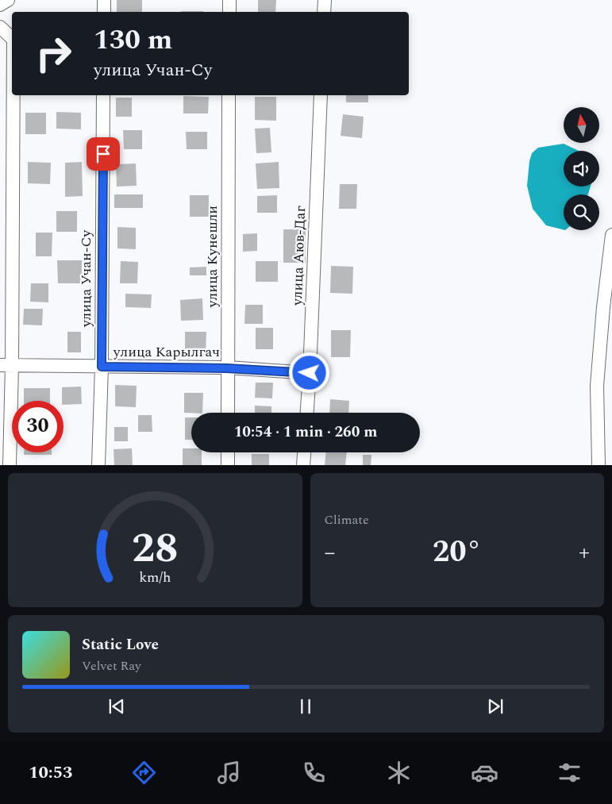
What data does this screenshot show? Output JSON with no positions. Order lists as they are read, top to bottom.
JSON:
{
  "streets": {
    "street": [
      "улица Аюв-Даг",
      "улица Кунешли",
      "улица Учан-Су",
      "улица Карылгач"
    ]
  },
  "crossings": [
    ["улица Аюв-Даг", "улица Карылгач"],
    ["улица Кунешли", "улица Карылгач"],
    ["улица Учан-Су", "улица Карылгач"]
  ],
  "north": "top",
  "page": {
    "turn": ["130 m", "улица Учан-Су"],
    "limit": "30",
    "trip": "10:54 · 1 min · 260 m",
    "tile": "Climate",
    "heat": ["−", "20°", "+"],
    "song": ["Static Love", "Velvet Ray"],
    "tabs": "10:53",
    "gauge": ["28", "km/h"]
  }
}
